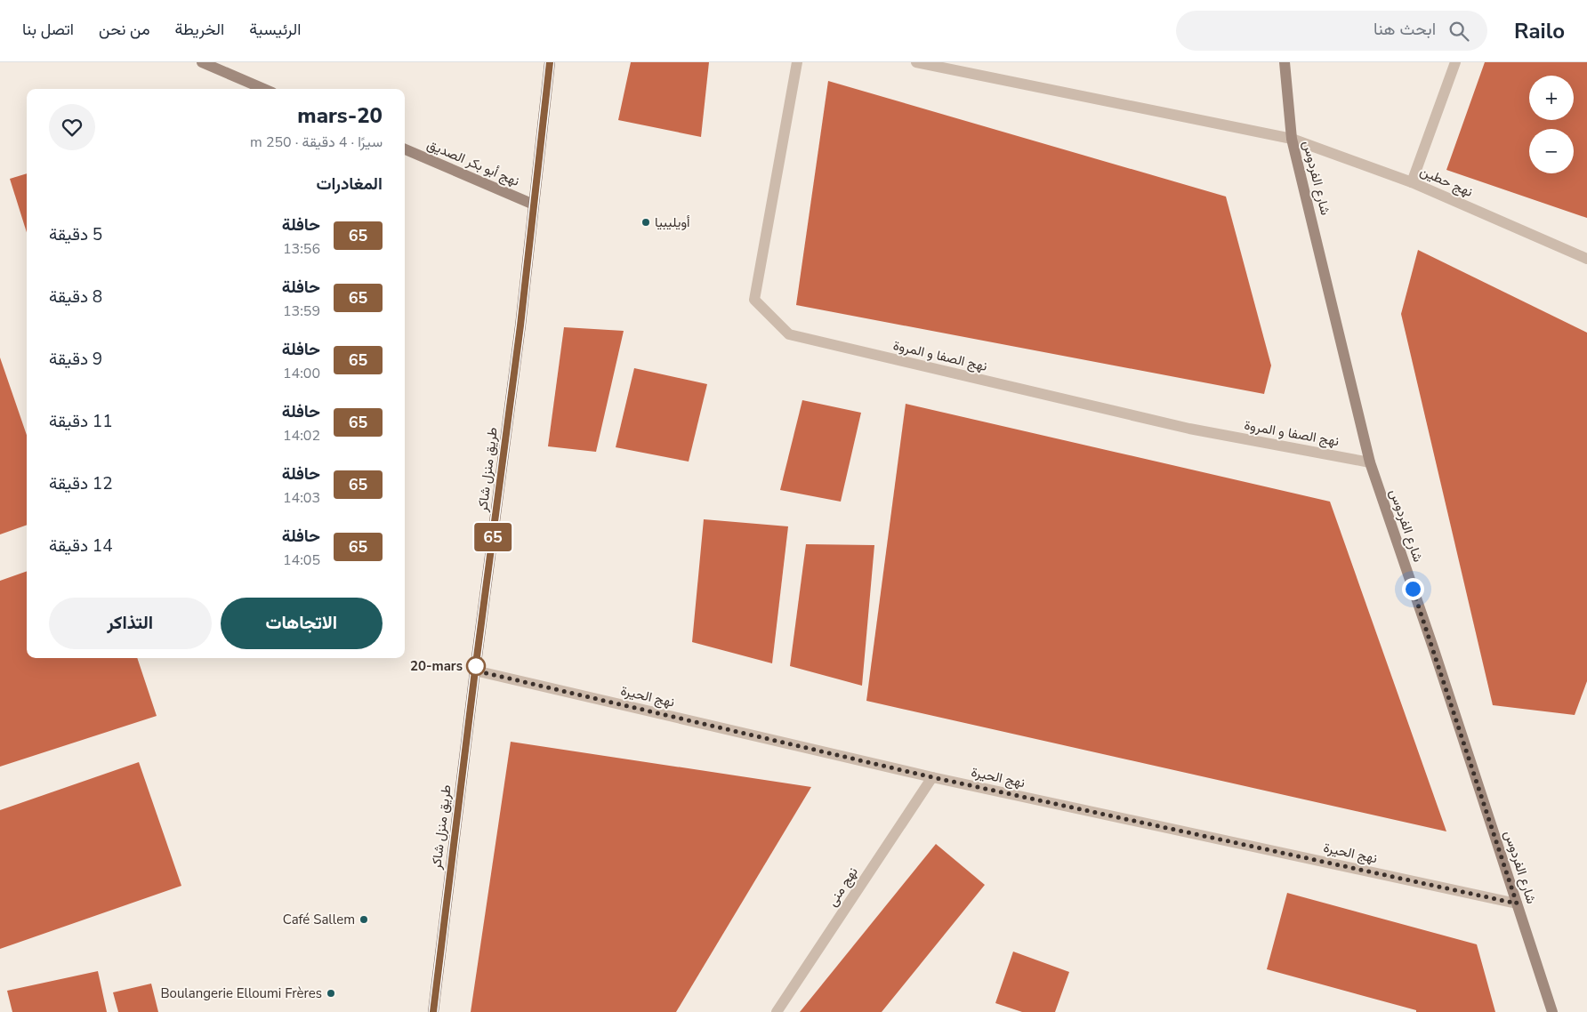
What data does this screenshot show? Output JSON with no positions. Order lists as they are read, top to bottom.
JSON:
{
  "streets": {
    "main road": ["طريق منزل شاكر"],
    "street": [
      "نهج أبو بكر الصديق",
      "شارع الفردوس",
      "نهج حطين",
      "نهج الصفا و المروة",
      "نهج الحيرة",
      "نهج منى"
    ]
  },
  "crossings": [
    ["نهج أبو بكر الصديق", "طريق منزل شاكر"],
    ["شارع الفردوس", "نهج حطين"],
    ["شارع الفردوس", "نهج الصفا و المروة"],
    ["شارع الفردوس", "نهج الحيرة"],
    ["طريق منزل شاكر", "نهج الحيرة"],
    ["نهج الحيرة", "نهج منى"]
  ],
  "places": [
    "أويليبيا",
    "20-mars",
    "Café Sallem",
    "Boulangerie Elloumi Frères"
  ],
  "lines": ["bus line 65"],
  "page": {
    "header": "Railo",
    "search": "ابحث هنا",
    "nav": [
      "الرئيسية",
      "الخريطة",
      "من نحن",
      "اتصل بنا"
    ],
    "on_map": "65",
    "map_buttons": ["+", "−"],
    "heading": [
      ["20-mars", "سيرًا · 4 دقيقة · 250 m"],
      "المغادرات"
    ],
    "list": [
      {
        "mark": "65",
        "name": "حافلة",
        "note": "13:56",
        "value": "5 دقيقة"
      },
      {
        "mark": "65",
        "name": "حافلة",
        "note": "13:59",
        "value": "8 دقيقة"
      },
      {
        "mark": "65",
        "name": "حافلة",
        "note": "14:00",
        "value": "9 دقيقة"
      },
      {
        "mark": "65",
        "name": "حافلة",
        "note": "14:02",
        "value": "11 دقيقة"
      },
      {
        "mark": "65",
        "name": "حافلة",
        "note": "14:03",
        "value": "12 دقيقة"
      },
      {
        "mark": "65",
        "name": "حافلة",
        "note": "14:05",
        "value": "14 دقيقة"
      }
    ],
    "buttons": ["الاتجاهات", "التذاكر"]
  }
}
